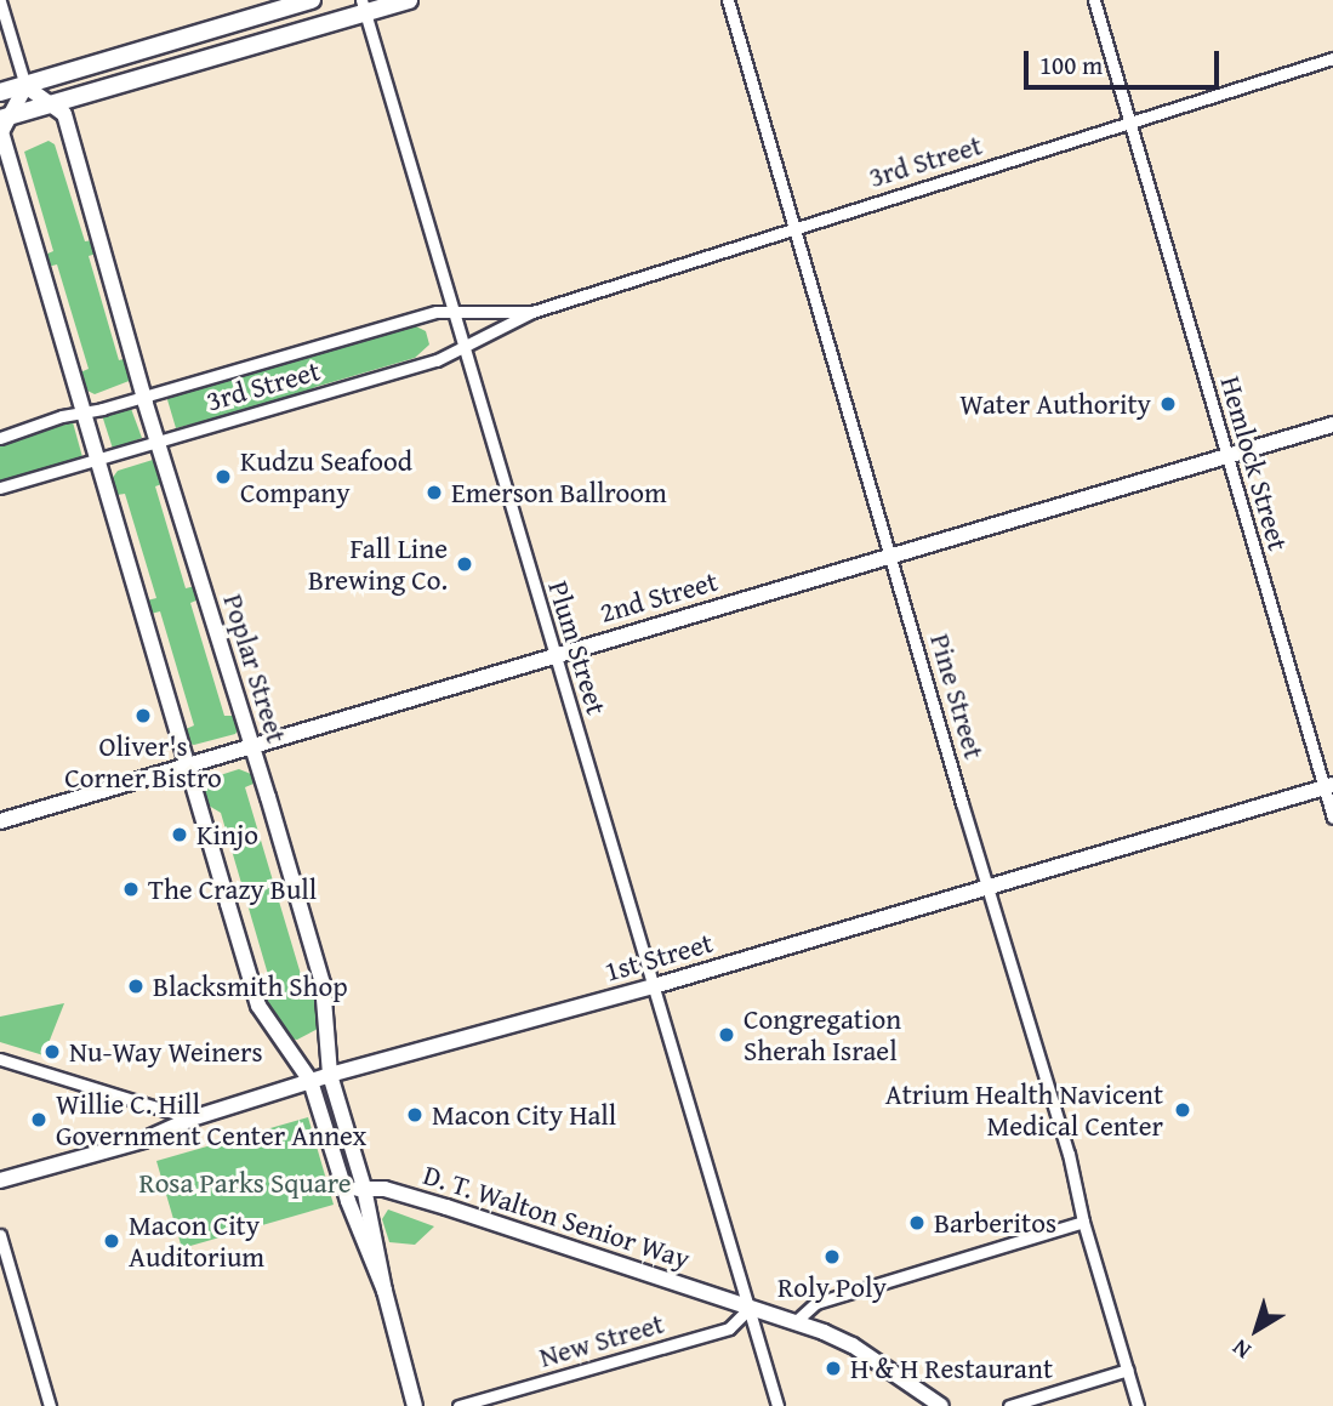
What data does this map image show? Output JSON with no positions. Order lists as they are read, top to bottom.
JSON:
{
  "streets": {
    "street": [
      "3rd Street",
      "Hemlock Street",
      "2nd Street",
      "Plum Street",
      "Poplar Street",
      "Pine Street",
      "1st Street",
      "D. T. Walton Senior Way",
      "New Street"
    ]
  },
  "crossings": [
    ["3rd Street", "Hemlock Street"],
    ["3rd Street", "Plum Street"],
    ["3rd Street", "Poplar Street"],
    ["3rd Street", "Pine Street"],
    ["Hemlock Street", "2nd Street"],
    ["Hemlock Street", "1st Street"],
    ["2nd Street", "Plum Street"],
    ["2nd Street", "Poplar Street"],
    ["2nd Street", "Pine Street"],
    ["Plum Street", "1st Street"],
    ["Plum Street", "D. T. Walton Senior Way"],
    ["Plum Street", "New Street"],
    ["Poplar Street", "1st Street"],
    ["Poplar Street", "D. T. Walton Senior Way"],
    ["Pine Street", "1st Street"],
    ["D. T. Walton Senior Way", "New Street"]
  ],
  "parks": ["Rosa Parks Square"],
  "places": [
    "Water Authority",
    "Kudzu Seafood Company",
    "Emerson Ballroom",
    "Fall Line Brewing Co.",
    "Oliver's Corner Bistro",
    "Kinjo",
    "The Crazy Bull",
    "Blacksmith Shop",
    "Congregation Sherah Israel",
    "Nu-Way Weiners",
    "Atrium Health Navicent Medical Center",
    "Macon City Hall",
    "Willie C. Hill Government Center Annex",
    "Barberitos",
    "Macon City Auditorium",
    "Roly Poly",
    "H & H Restaurant"
  ],
  "scale_bar": "100 m",
  "north": "bottom left"
}
